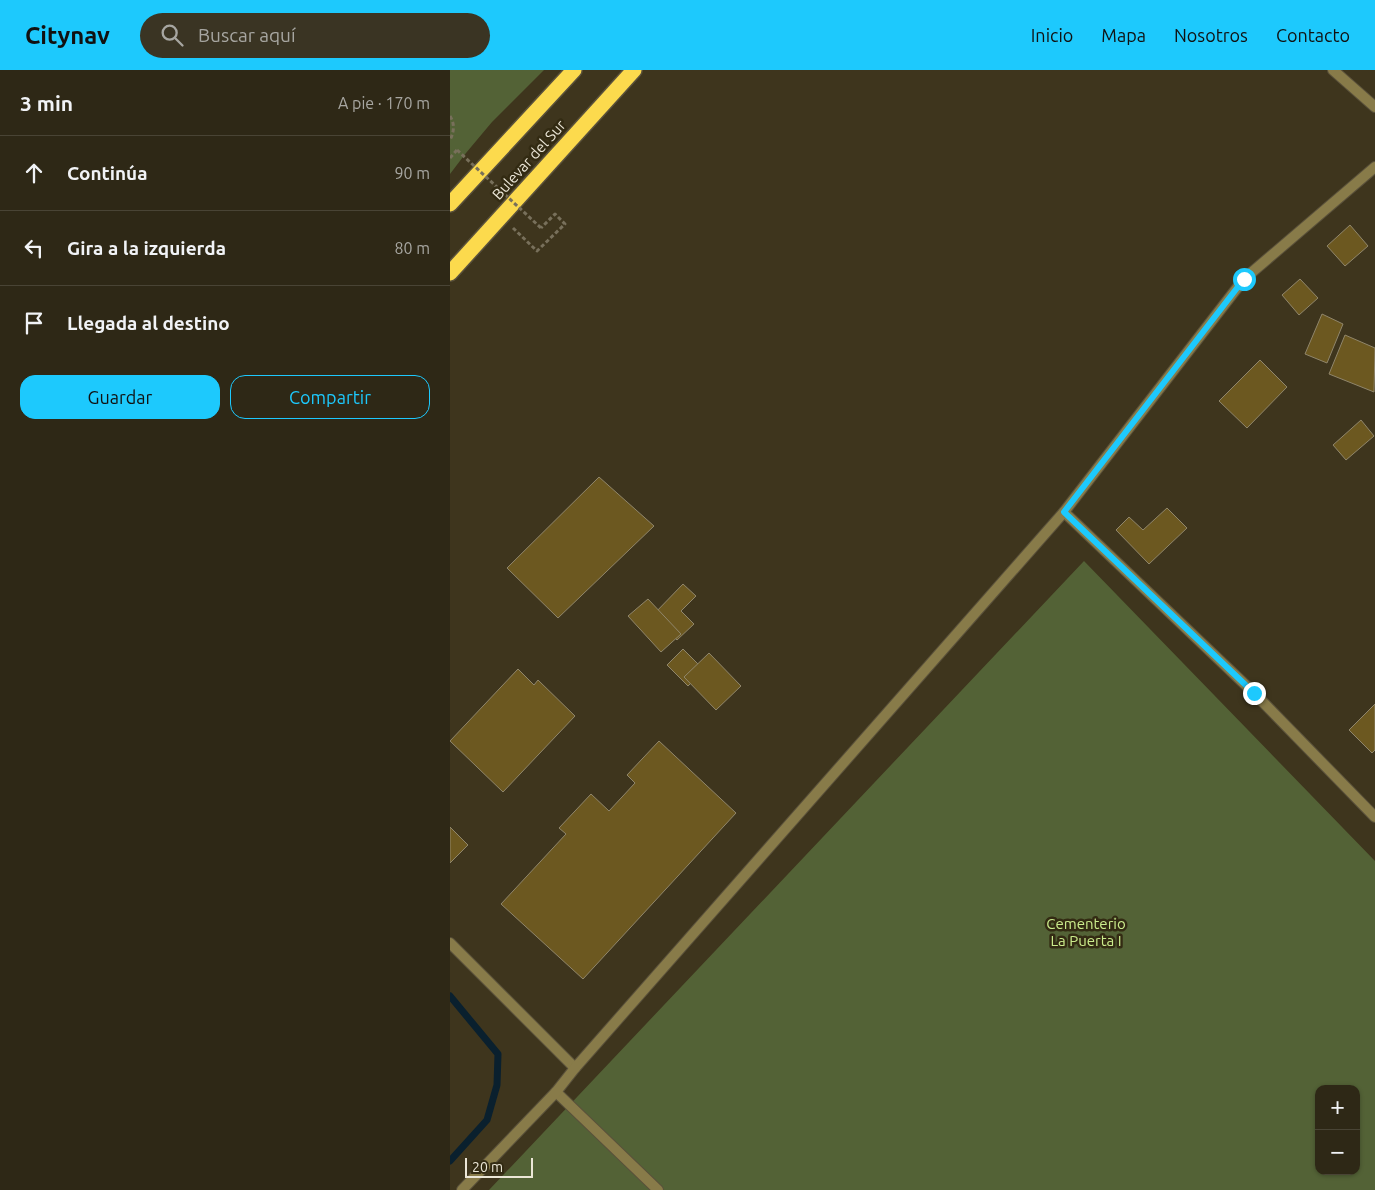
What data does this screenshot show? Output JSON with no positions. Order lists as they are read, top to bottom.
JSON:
{
  "streets": {
    "highway": ["Bulevar del Sur"]
  },
  "parks": ["Cementerio La Puerta I"],
  "scale_bar": "20 m",
  "page": {
    "header": "Citynav",
    "search": "Buscar aquí",
    "nav": [
      "Inicio",
      "Mapa",
      "Nosotros",
      "Contacto"
    ],
    "heading": ["3 min", "A pie · 170 m"],
    "list": [
      ["Continúa", "90 m"],
      ["Gira a la izquierda", "80 m"],
      "Llegada al destino"
    ],
    "buttons": ["Guardar", "Compartir"],
    "map_buttons": ["+", "−"],
    "scale": "20 m"
  }
}
